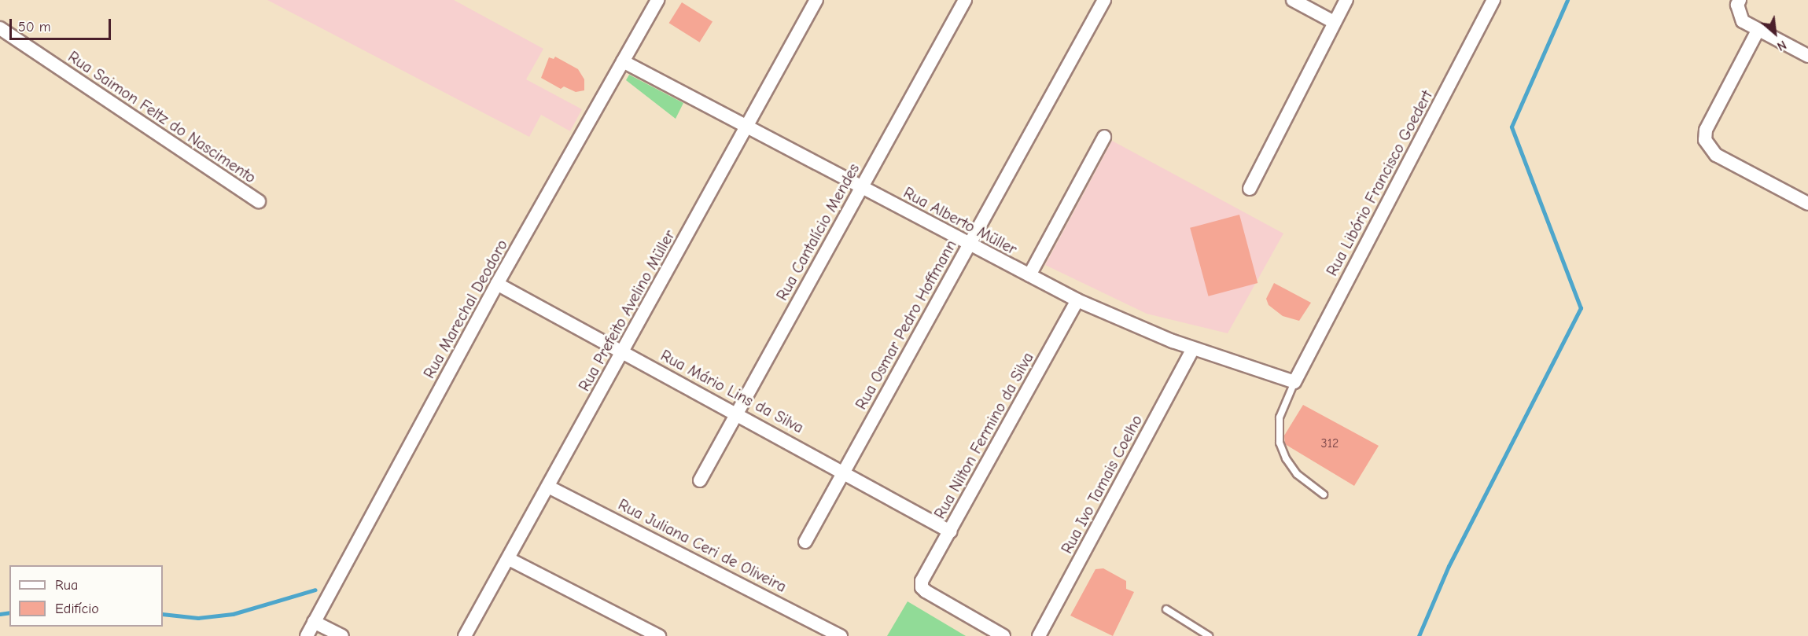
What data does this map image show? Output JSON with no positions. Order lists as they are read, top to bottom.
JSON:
{
  "streets": {
    "street": [
      "Rua Saimon Feltz do Nascimento",
      "Rua Libório Francisco Goedert",
      "Rua Alberto Müller",
      "Rua Cantalício Mendes",
      "Rua Marechal Deodoro",
      "Rua Prefeito Avelino Müller",
      "Rua Osmar Pedro Hoffmann",
      "Rua Mário Lins da Silva",
      "Rua Nilton Fermino da Silva",
      "Rua Ivo Tamais Coelho",
      "Rua Juliana Ceri de Oliveira"
    ]
  },
  "crossings": [
    ["Rua Libório Francisco Goedert", "Rua Alberto Müller"],
    ["Rua Alberto Müller", "Rua Cantalício Mendes"],
    ["Rua Alberto Müller", "Rua Marechal Deodoro"],
    ["Rua Alberto Müller", "Rua Prefeito Avelino Müller"],
    ["Rua Alberto Müller", "Rua Osmar Pedro Hoffmann"],
    ["Rua Alberto Müller", "Rua Nilton Fermino da Silva"],
    ["Rua Alberto Müller", "Rua Ivo Tamais Coelho"],
    ["Rua Cantalício Mendes", "Rua Mário Lins da Silva"],
    ["Rua Marechal Deodoro", "Rua Mário Lins da Silva"],
    ["Rua Prefeito Avelino Müller", "Rua Mário Lins da Silva"],
    ["Rua Prefeito Avelino Müller", "Rua Juliana Ceri de Oliveira"],
    ["Rua Osmar Pedro Hoffmann", "Rua Mário Lins da Silva"],
    ["Rua Mário Lins da Silva", "Rua Nilton Fermino da Silva"]
  ],
  "house_numbers": ["312"],
  "legend": ["Rua", "Edifício"],
  "scale_bar": "50 m",
  "north": "bottom right"
}
